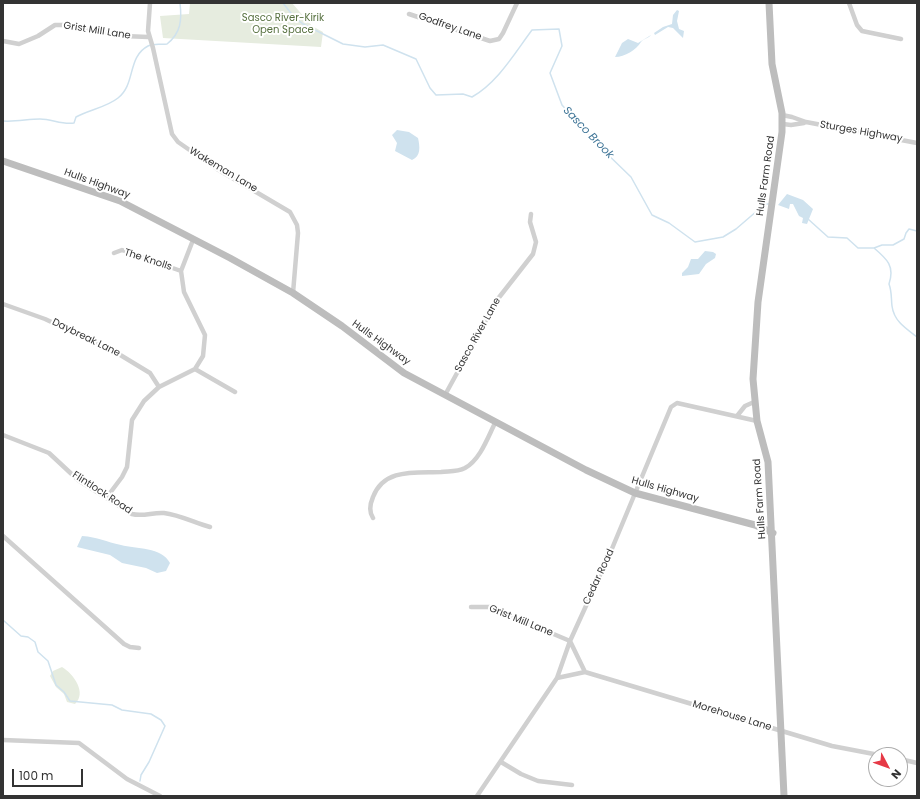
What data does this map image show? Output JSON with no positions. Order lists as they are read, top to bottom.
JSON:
{
  "streets": {
    "street": [
      "Godfrey Lane",
      "Grist Mill Lane",
      "Sturges Highway",
      "Wakeman Lane",
      "Hulls Farm Road",
      "Hulls Highway",
      "The Knolls",
      "Sasco River Lane",
      "Daybreak Lane",
      "Flintlock Road",
      "Cedar Road",
      "Morehouse Lane"
    ]
  },
  "crossings": [
    ["Grist Mill Lane", "Wakeman Lane"],
    ["Grist Mill Lane", "Cedar Road"],
    ["Sturges Highway", "Hulls Farm Road"],
    ["Wakeman Lane", "Hulls Highway"],
    ["Hulls Farm Road", "Hulls Highway"],
    ["Hulls Farm Road", "Cedar Road"],
    ["Hulls Farm Road", "Morehouse Lane"],
    ["Hulls Highway", "Sasco River Lane"],
    ["Hulls Highway", "Cedar Road"],
    ["Cedar Road", "Morehouse Lane"]
  ],
  "water": ["Sasco Brook"],
  "parks": ["Sasco River-Kirik Open Space"],
  "scale_bar": "100 m",
  "north": "bottom right"
}
